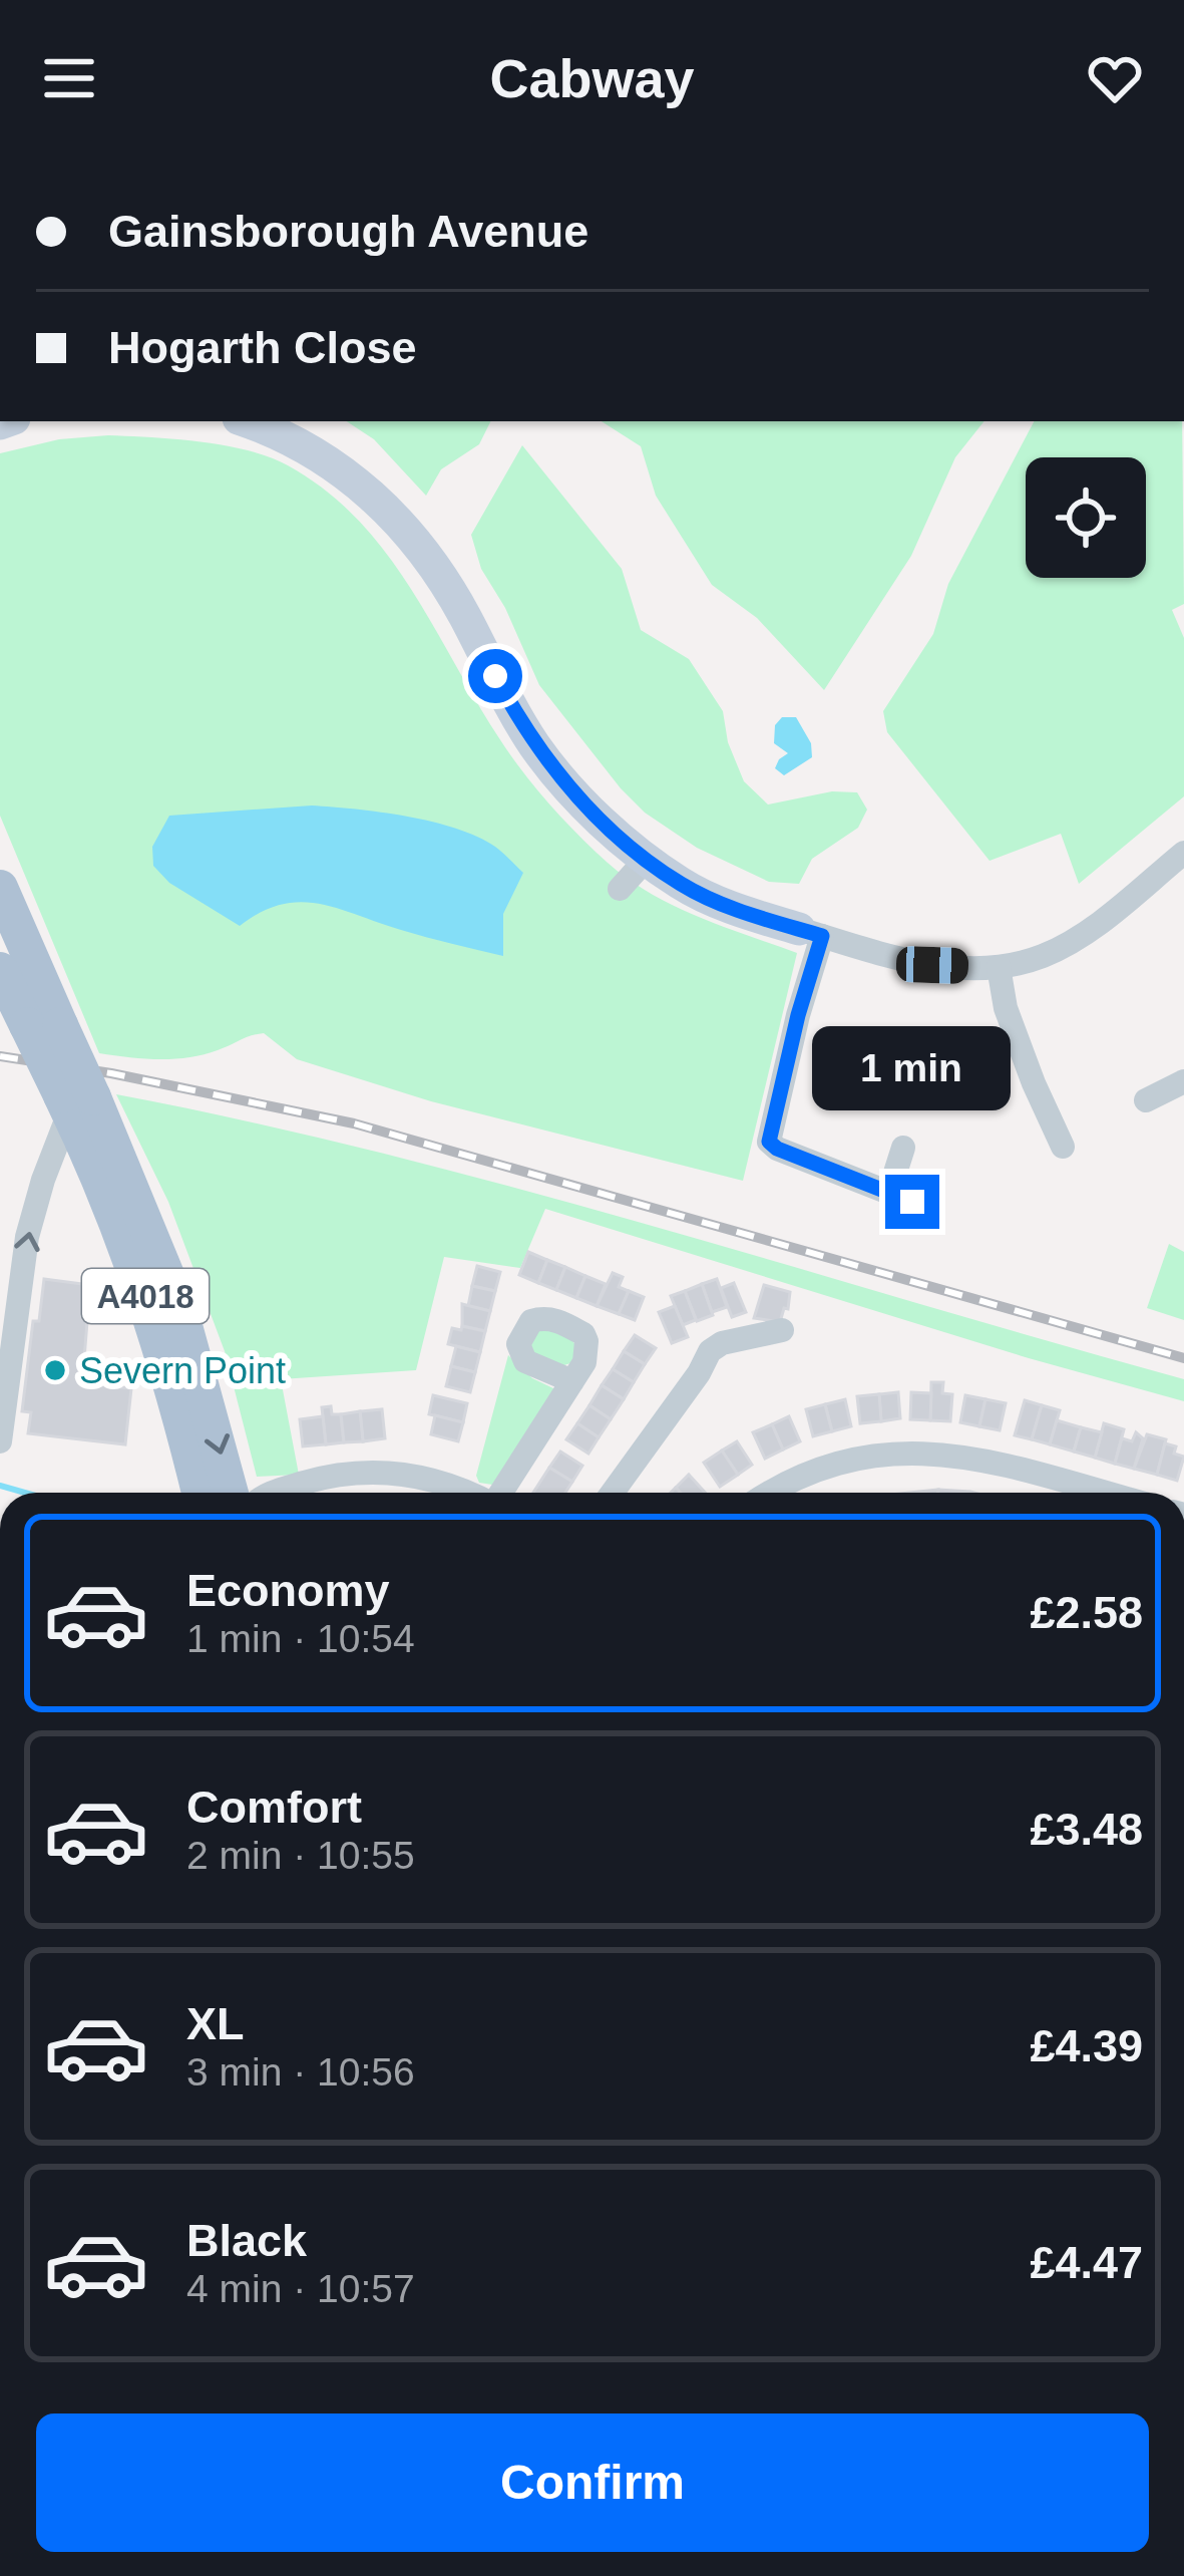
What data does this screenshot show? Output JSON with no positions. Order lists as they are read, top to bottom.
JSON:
{
  "streets": {
    "main road": ["A4018"]
  },
  "places": ["Severn Point"],
  "page": {
    "header": "Cabway",
    "banner": ["Gainsborough Avenue", "Hogarth Close"],
    "bubble": "1 min",
    "list": [
      {
        "name": "Economy",
        "note": "1 min · 10:54",
        "value": "£2.58"
      },
      {
        "name": "Comfort",
        "note": "2 min · 10:55",
        "value": "£3.48"
      },
      {
        "name": "XL",
        "note": "3 min · 10:56",
        "value": "£4.39"
      },
      {
        "name": "Black",
        "note": "4 min · 10:57",
        "value": "£4.47"
      }
    ],
    "buttons": "Confirm"
  }
}
